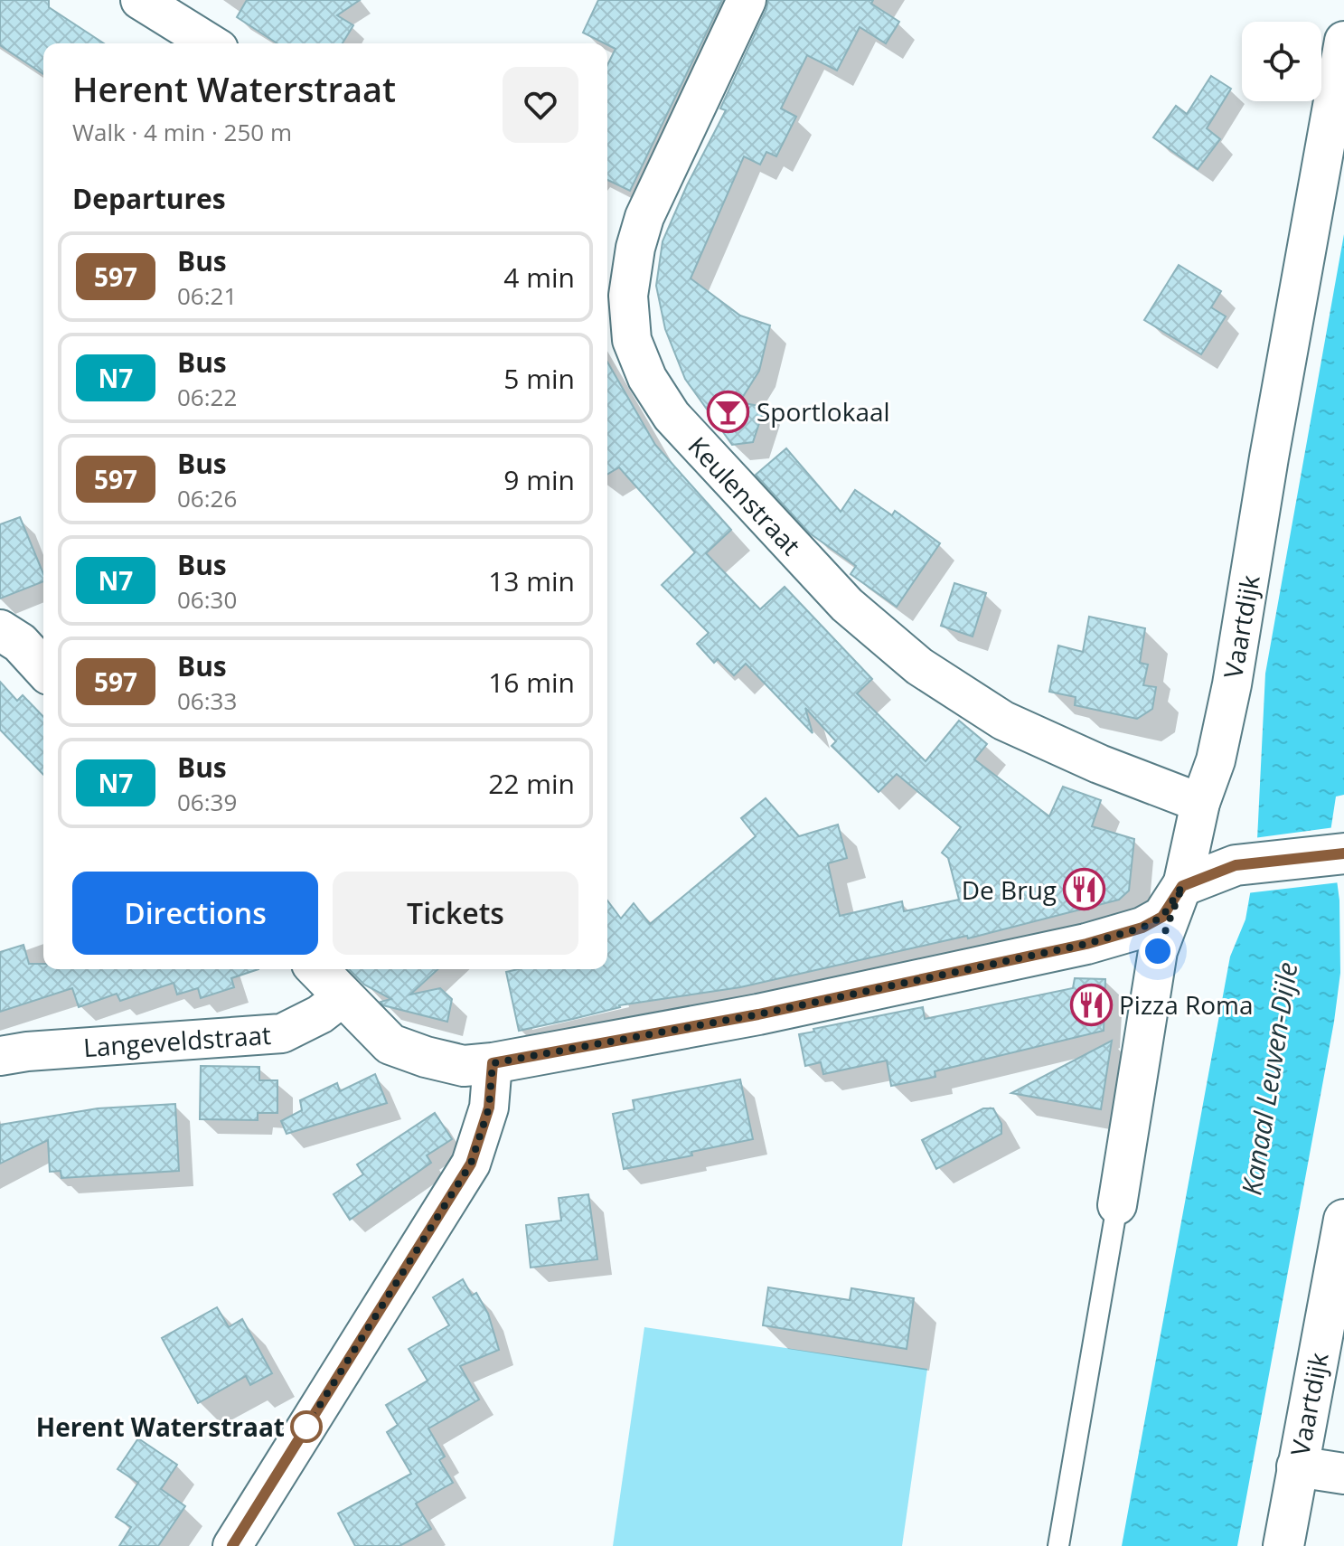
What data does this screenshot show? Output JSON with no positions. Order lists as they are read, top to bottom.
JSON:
{
  "streets": {
    "street": ["Keulenstraat", "Vaartdijk", "Langeveldstraat"]
  },
  "crossings": [
    ["Keulenstraat", "Vaartdijk"]
  ],
  "water": ["Kanaal Leuven-Dijle"],
  "places": {
    "bar": ["Sportlokaal"],
    "restaurant": ["De Brug", "Pizza Roma"],
    "other": ["Herent Waterstraat"]
  },
  "lines": ["bus line 597"],
  "page": {
    "heading": [
      ["Herent Waterstraat", "Walk · 4 min · 250 m"],
      "Departures"
    ],
    "list": [
      {
        "mark": "597",
        "name": "Bus",
        "note": "06:21",
        "value": "4 min"
      },
      {
        "mark": "N7",
        "name": "Bus",
        "note": "06:22",
        "value": "5 min"
      },
      {
        "mark": "597",
        "name": "Bus",
        "note": "06:26",
        "value": "9 min"
      },
      {
        "mark": "N7",
        "name": "Bus",
        "note": "06:30",
        "value": "13 min"
      },
      {
        "mark": "597",
        "name": "Bus",
        "note": "06:33",
        "value": "16 min"
      },
      {
        "mark": "N7",
        "name": "Bus",
        "note": "06:39",
        "value": "22 min"
      }
    ],
    "buttons": ["Directions", "Tickets"]
  }
}
